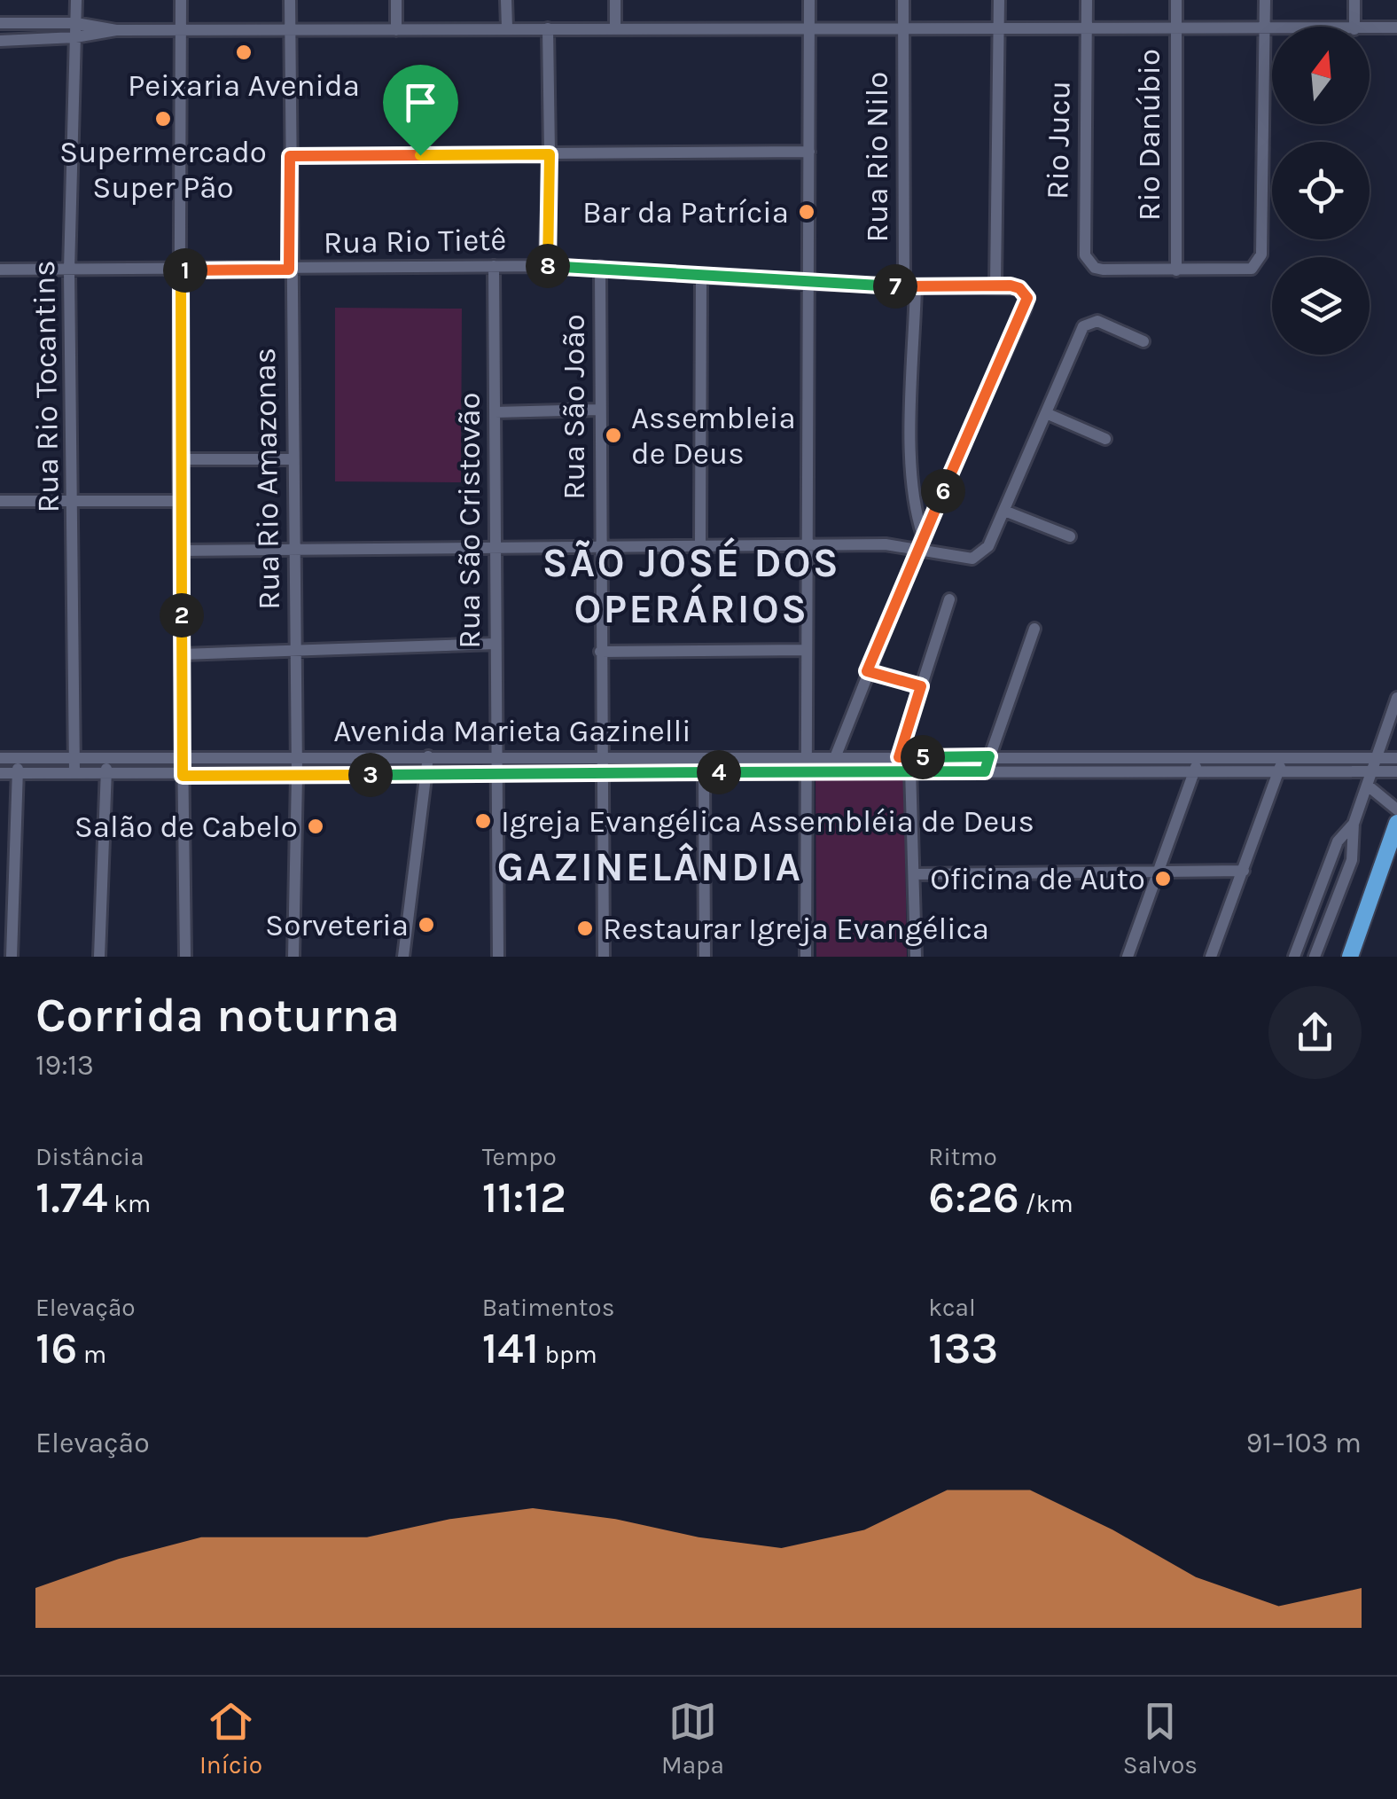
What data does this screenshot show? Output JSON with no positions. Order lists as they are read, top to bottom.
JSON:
{
  "streets": {
    "street": [
      "Rio Danúbio",
      "Rio Jucu",
      "Rua Rio Nilo",
      "Rua Rio Tietê",
      "Rua Rio Tocantins",
      "Rua São João",
      "Rua Rio Amazonas",
      "Rua São Cristovão",
      "Avenida Marieta Gazinelli"
    ]
  },
  "crossings": [
    ["Rio Danúbio", "Rio Jucu"],
    ["Rua Rio Nilo", "Rua Rio Tietê"],
    ["Rua Rio Tietê", "Rua Rio Tocantins"],
    ["Rua Rio Tietê", "Rua São João"],
    ["Rua Rio Tietê", "Rua Rio Amazonas"],
    ["Rua Rio Tietê", "Rua São Cristovão"],
    ["Rua Rio Tocantins", "Avenida Marieta Gazinelli"],
    ["Rua São João", "Avenida Marieta Gazinelli"],
    ["Rua Rio Amazonas", "Avenida Marieta Gazinelli"],
    ["Rua São Cristovão", "Avenida Marieta Gazinelli"]
  ],
  "districts": ["SÃO JOSÉ DOS OPERÁRIOS", "GAZINELÂNDIA"],
  "places": [
    "Peixaria Avenida",
    "Supermercado Super Pão",
    "Bar da Patrícia",
    "Assembleia de Deus",
    "Igreja Evangélica Assembléia de Deus",
    "Salão de Cabelo",
    "Oficina de Auto",
    "Sorveteria",
    "Restaurar Igreja Evangélica"
  ],
  "north": "top",
  "page": {
    "pins": [
      "8",
      "1",
      "7",
      "6",
      "2",
      "5",
      "4",
      "3"
    ],
    "heading": ["Corrida noturna", "19:13"],
    "stats": [
      ["Distância", "1.74 km"],
      ["Tempo", "11:12"],
      ["Ritmo", "6:26 /km"],
      ["Elevação", "16 m"],
      ["Batimentos", "141 bpm"],
      ["kcal", "133"]
    ],
    "chart": ["Elevação", "91–103 m"],
    "tabs": ["Início", "Mapa", "Salvos"]
  }
}
